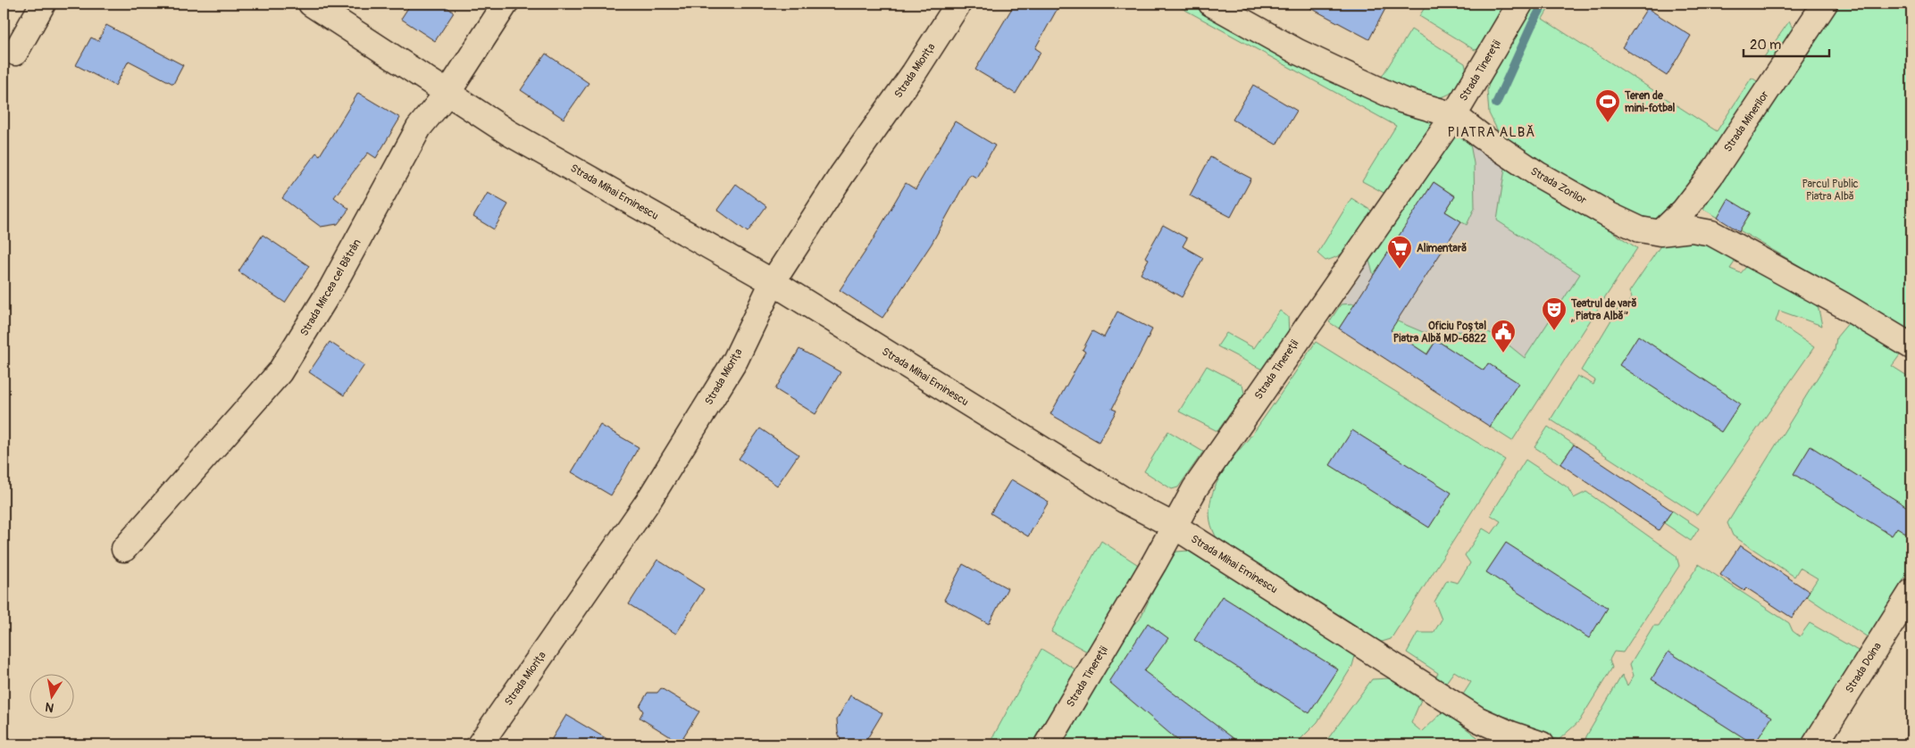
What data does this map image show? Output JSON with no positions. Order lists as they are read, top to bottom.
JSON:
{
  "streets": {
    "street": [
      "Strada Mioriţa",
      "Strada Tinereţii",
      "Strada Minerilor",
      "Strada Zorilor",
      "Strada Mihai Eminescu",
      "Strada Mircea cel Bătrân",
      "Strada Doina"
    ]
  },
  "crossings": [
    ["Strada Mioriţa", "Strada Mihai Eminescu"],
    ["Strada Tinereţii", "Strada Zorilor"],
    ["Strada Tinereţii", "Strada Mihai Eminescu"],
    ["Strada Minerilor", "Strada Zorilor"],
    ["Strada Mihai Eminescu", "Strada Mircea cel Bătrân"]
  ],
  "districts": ["PIATRA ALBĂ"],
  "parks": ["Parcul Public Piatra Albă"],
  "places": {
    "sports": ["Teren de mini-fotbal"],
    "supermarket": ["Alimentară"],
    "theatre": ["Teatrul de vară „Piatra Albă”"],
    "public building": ["Oficiu Poștal Piatra Albă MD-6822"]
  },
  "scale_bar": "20 m",
  "north": "bottom"
}
